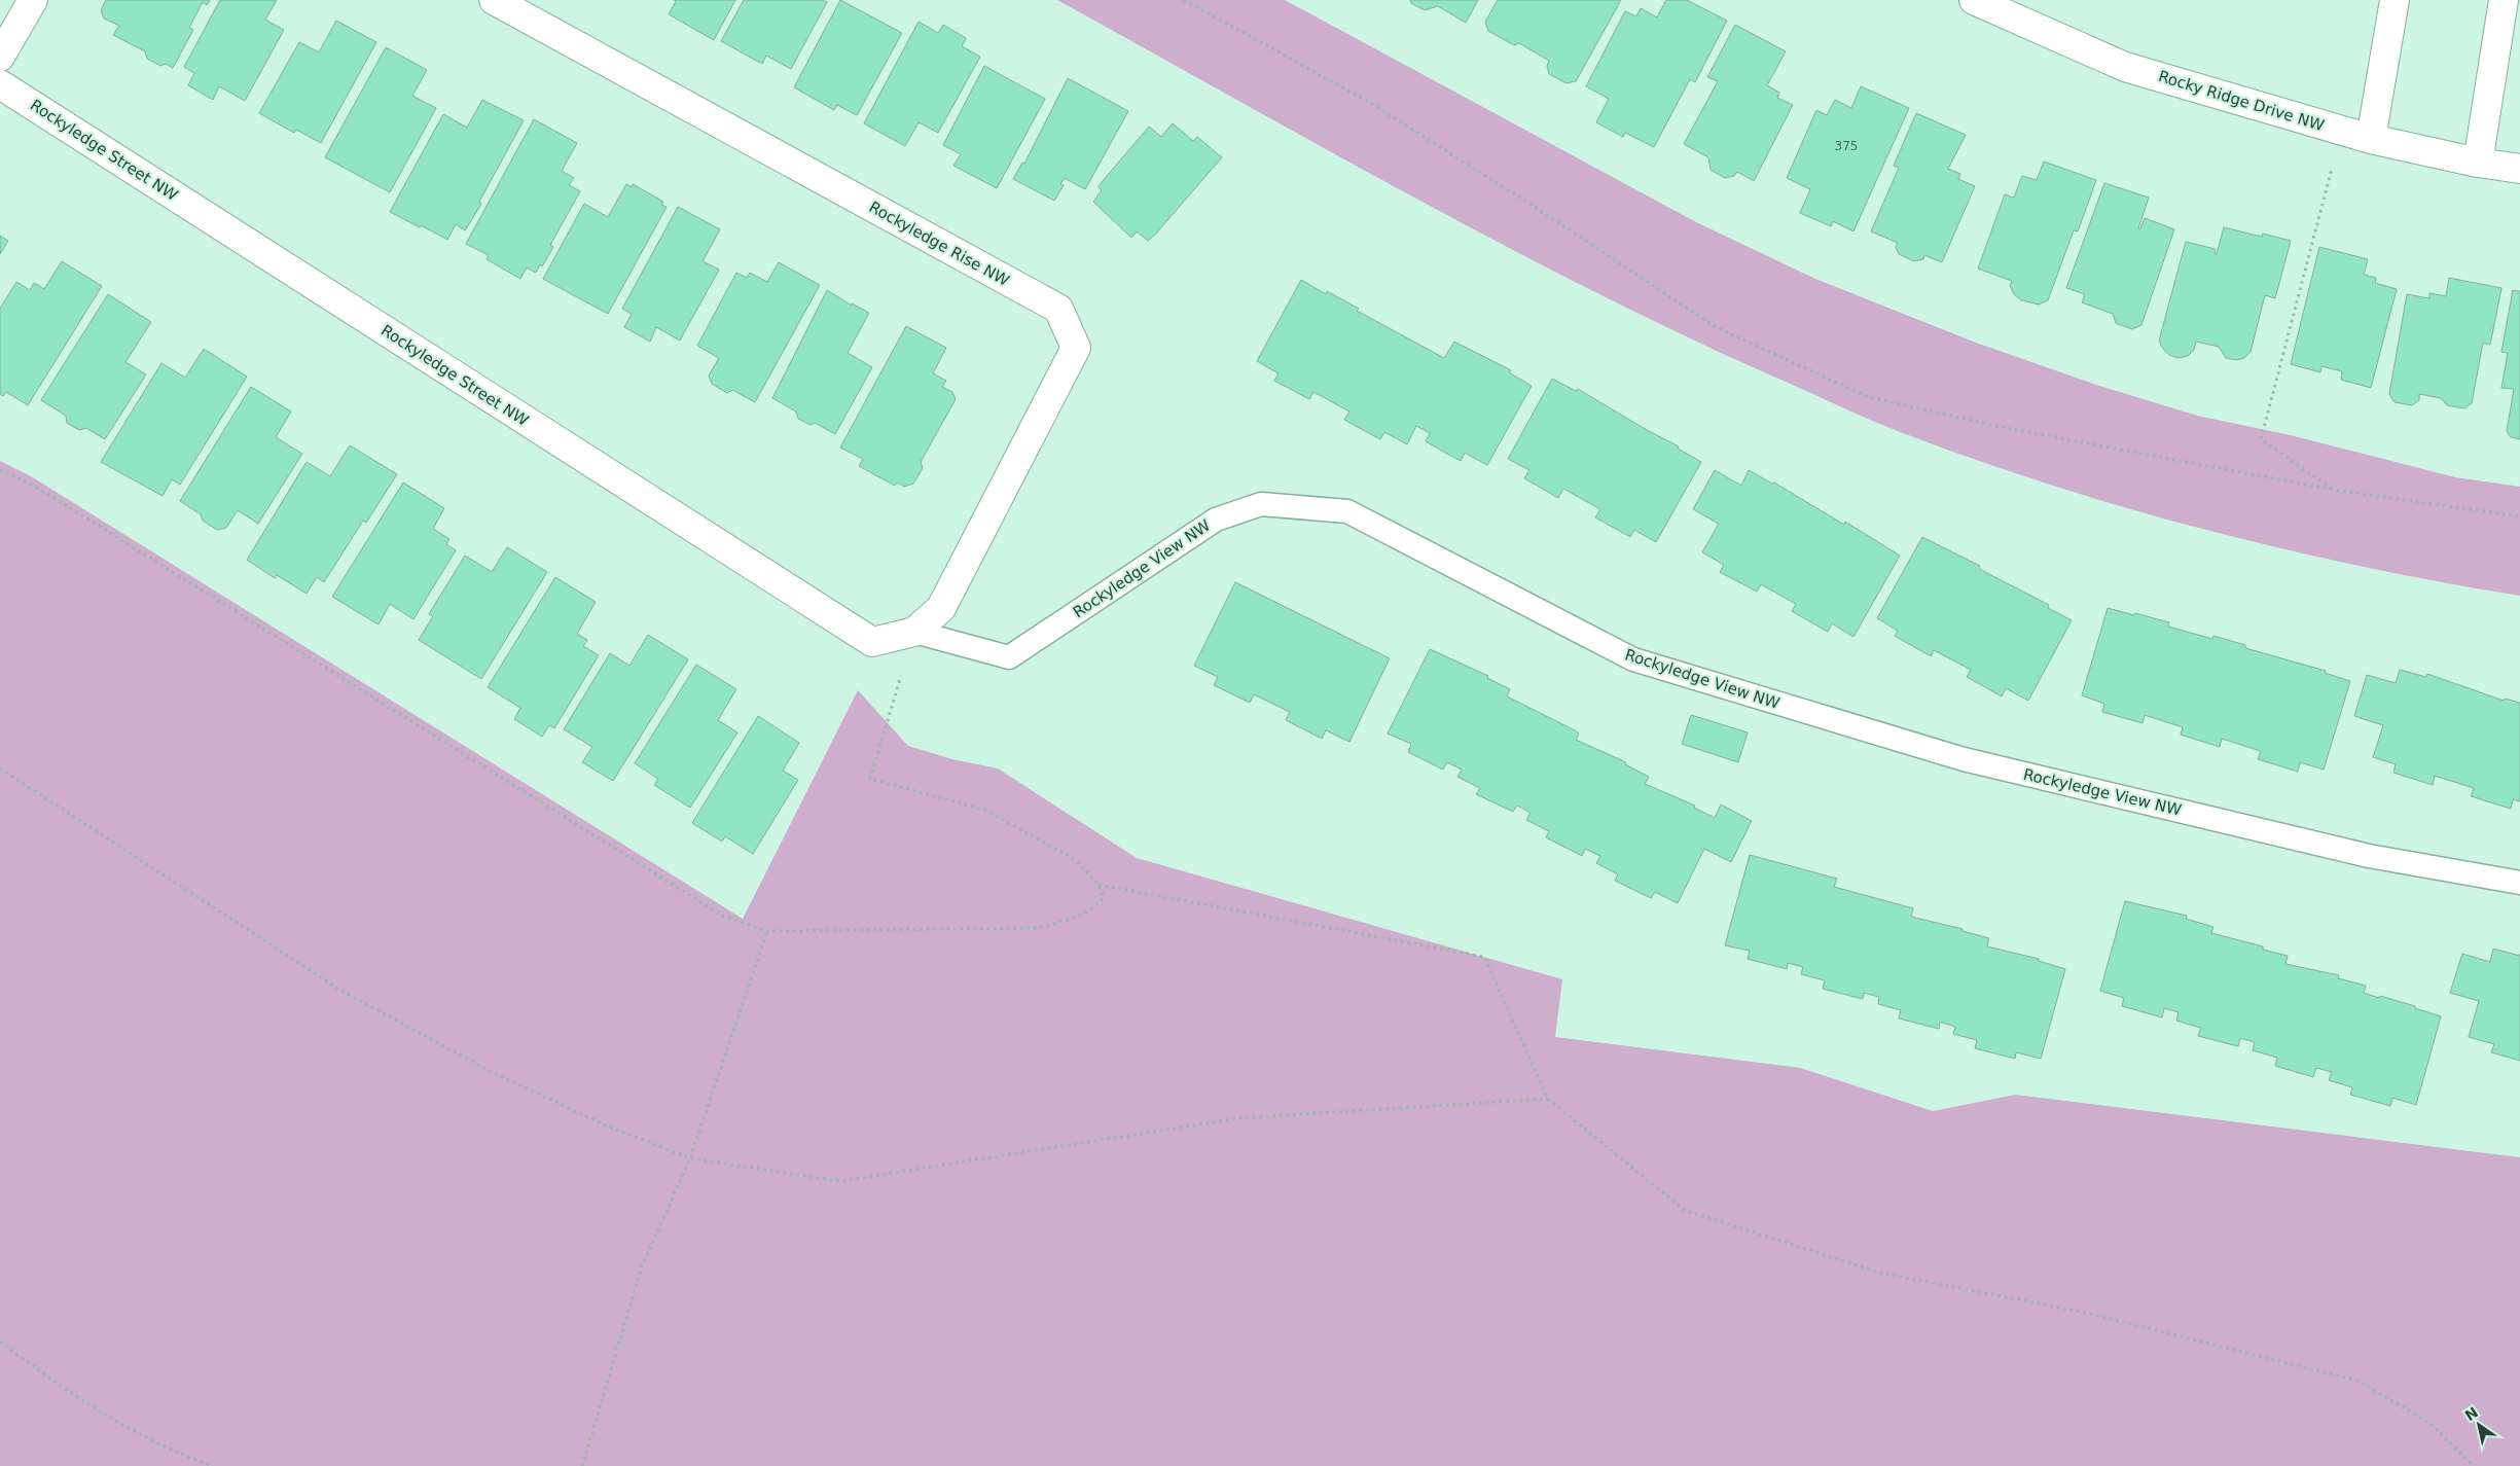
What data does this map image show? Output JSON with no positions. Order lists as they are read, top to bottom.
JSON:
{
  "streets": {
    "street": ["Rocky Ridge Drive NW", "Rockyledge Street NW", "Rockyledge Rise NW"],
    "lane": ["Rockyledge View NW"]
  },
  "crossings": [
    ["Rockyledge Street NW", "Rockyledge Rise NW"],
    ["Rockyledge Street NW", "Rockyledge View NW"],
    ["Rockyledge Rise NW", "Rockyledge View NW"]
  ],
  "house_numbers": ["375"],
  "north": "top left"
}
